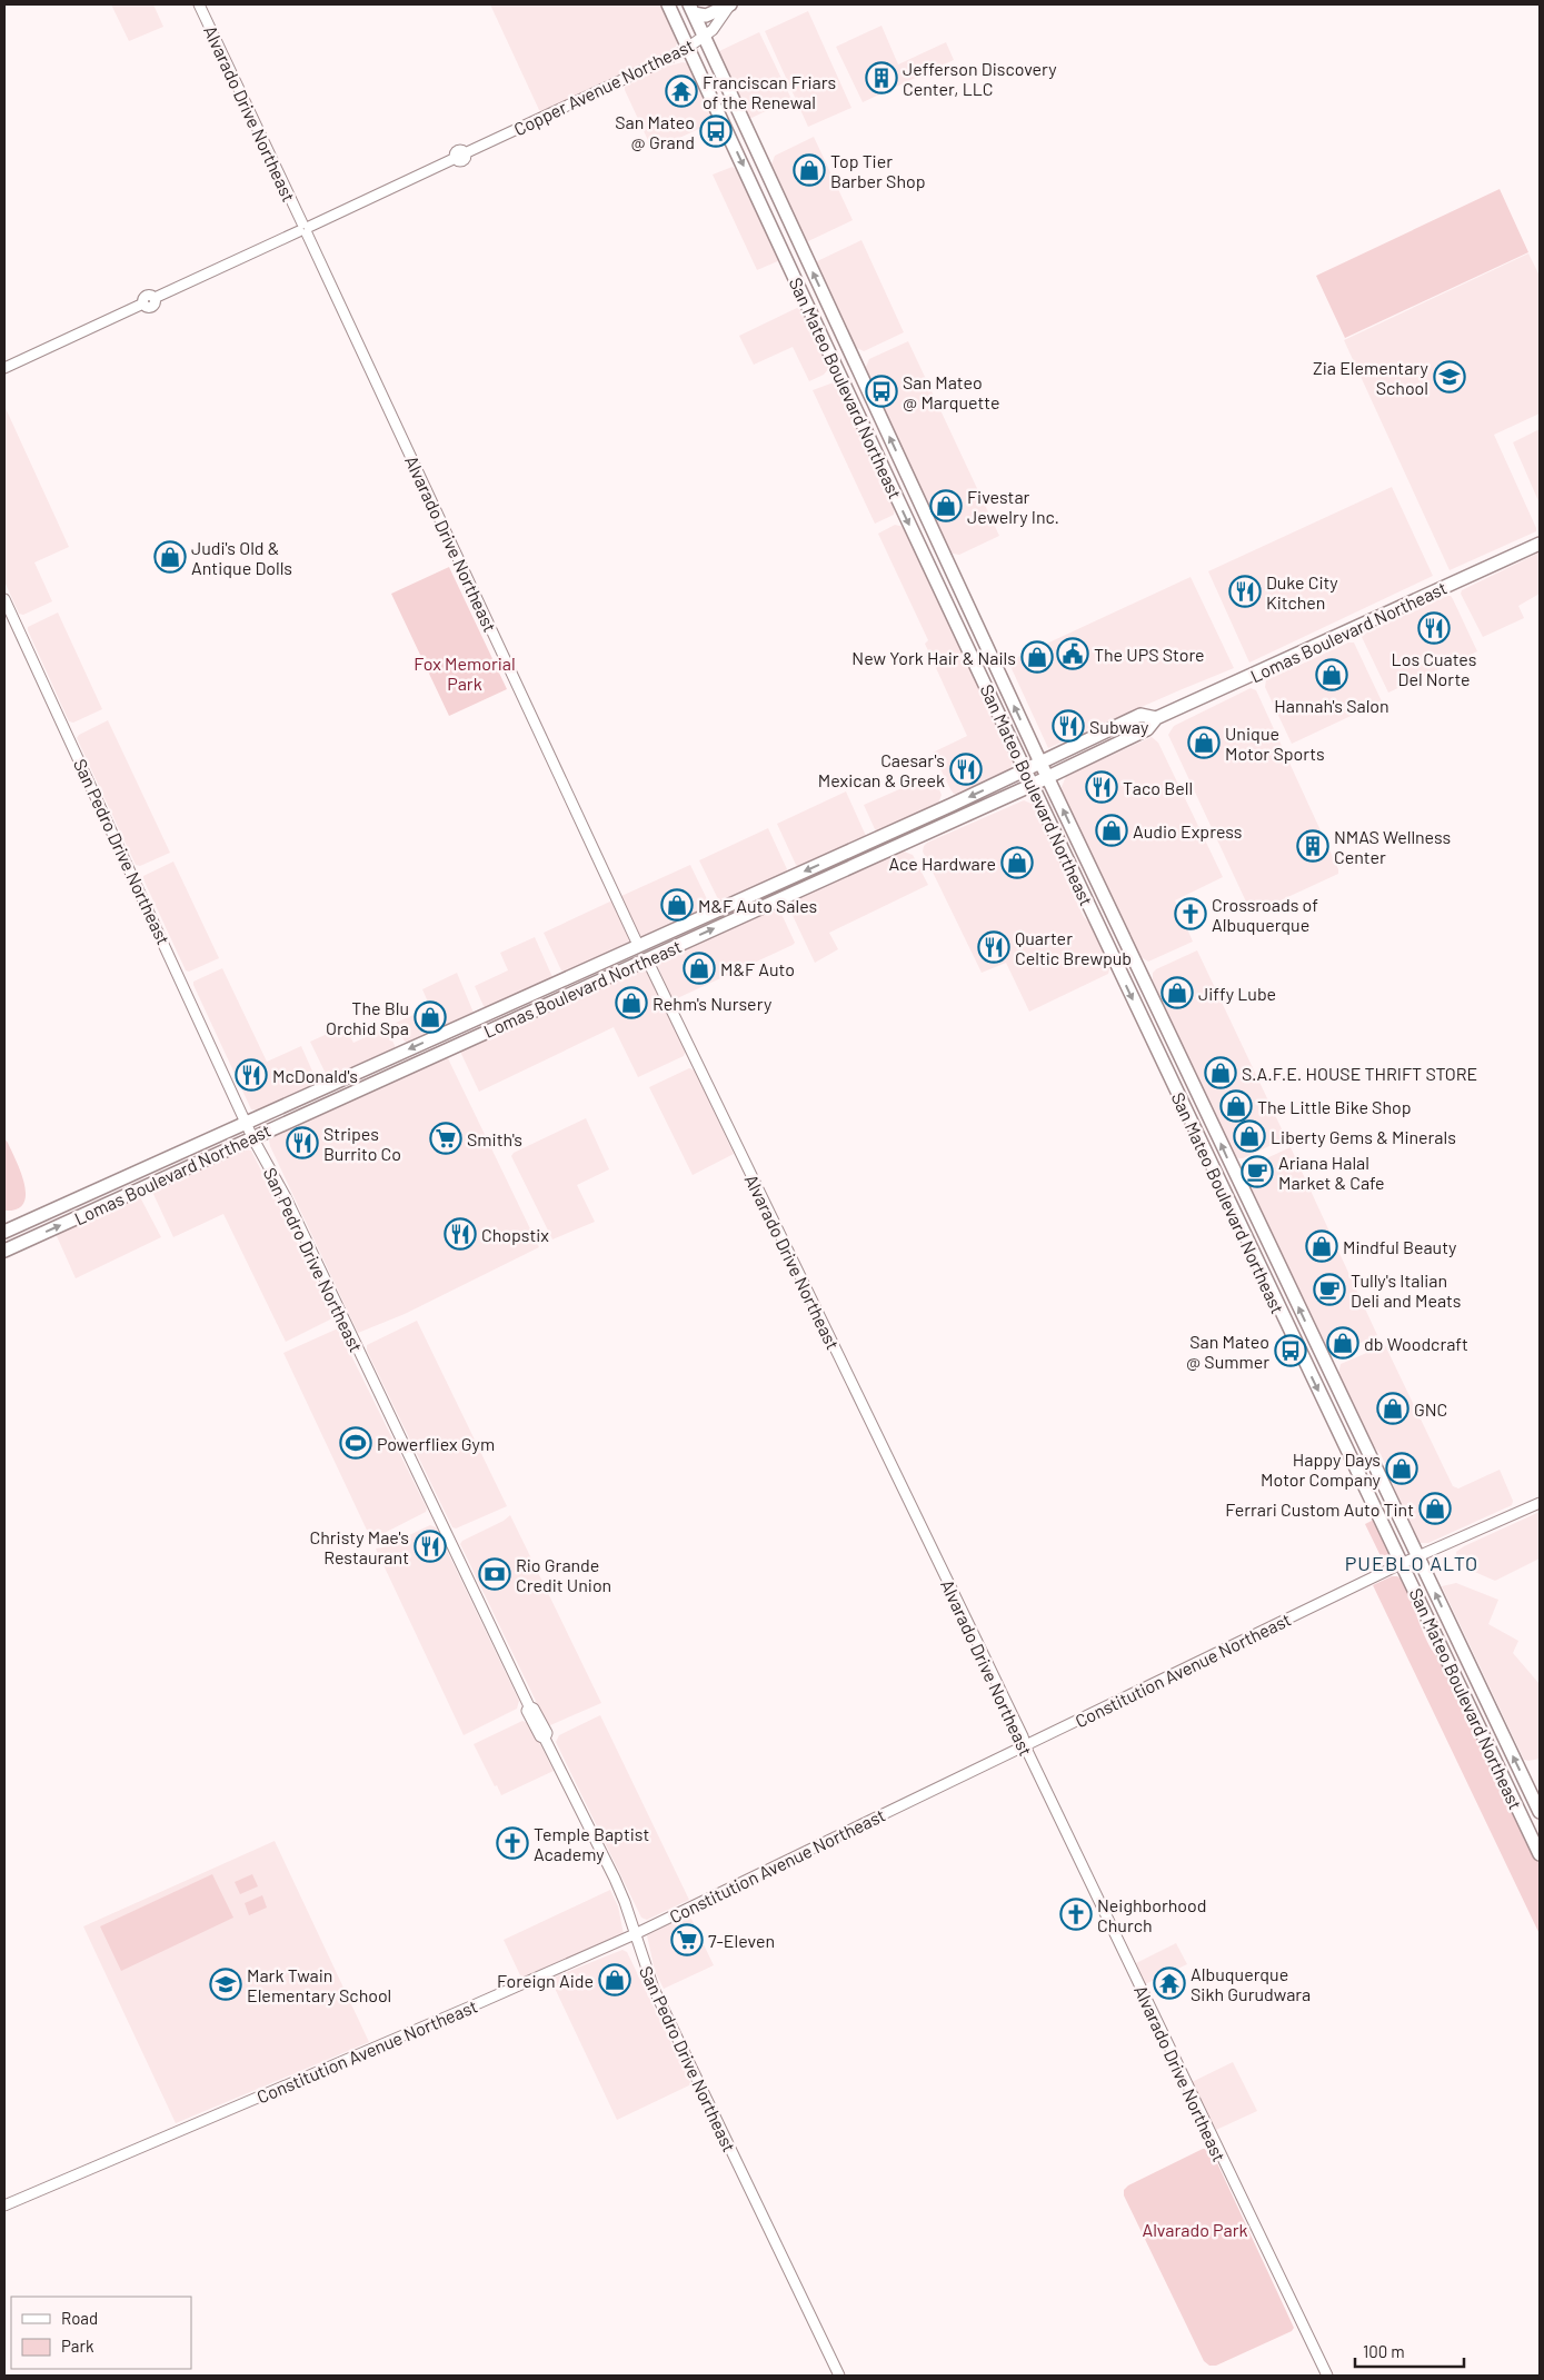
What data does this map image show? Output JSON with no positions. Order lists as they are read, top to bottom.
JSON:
{
  "streets": {
    "main road": ["San Mateo Boulevard Northeast", "Lomas Boulevard Northeast"],
    "street": [
      "Copper Avenue Northeast",
      "Alvarado Drive Northeast",
      "San Pedro Drive Northeast",
      "Constitution Avenue Northeast"
    ]
  },
  "crossings": [
    ["Copper Avenue Northeast", "Alvarado Drive Northeast"],
    ["Copper Avenue Northeast", "San Mateo Boulevard Northeast"],
    ["Alvarado Drive Northeast", "Lomas Boulevard Northeast"],
    ["Alvarado Drive Northeast", "Constitution Avenue Northeast"],
    ["San Mateo Boulevard Northeast", "Lomas Boulevard Northeast"],
    ["San Mateo Boulevard Northeast", "Constitution Avenue Northeast"],
    ["Lomas Boulevard Northeast", "San Pedro Drive Northeast"],
    ["San Pedro Drive Northeast", "Constitution Avenue Northeast"]
  ],
  "districts": ["PUEBLO ALTO"],
  "parks": ["Fox Memorial Park", "Alvarado Park"],
  "places": {
    "building": ["Jefferson Discovery Center, LLC", "NMAS Wellness Center"],
    "temple": ["Franciscan Friars of the Renewal", "Albuquerque Sikh Gurudwara"],
    "bus stop": ["San Mateo @ Grand", "San Mateo @ Marquette", "San Mateo @ Summer"],
    "shop": [
      "Top Tier Barber Shop",
      "Fivestar Jewelry Inc.",
      "Judi's Old & Antique Dolls",
      "New York Hair & Nails",
      "Hannah's Salon",
      "Unique Motor Sports",
      "Audio Express",
      "Ace Hardware",
      "M&F Auto Sales",
      "M&F Auto",
      "Jiffy Lube",
      "Rehm's Nursery",
      "The Blu Orchid Spa",
      "S.A.F.E. HOUSE THRIFT STORE",
      "The Little Bike Shop",
      "Liberty Gems & Minerals",
      "Mindful Beauty",
      "db Woodcraft",
      "GNC",
      "Happy Days Motor Company",
      "Ferrari Custom Auto Tint",
      "Foreign Aide"
    ],
    "school or university": ["Zia Elementary School", "Mark Twain Elementary School"],
    "restaurant": [
      "Duke City Kitchen",
      "Los Cuates Del Norte",
      "Subway",
      "Caesar's Mexican & Greek",
      "Taco Bell",
      "Quarter Celtic Brewpub",
      "McDonald's",
      "Stripes Burrito Co",
      "Chopstix",
      "Christy Mae's Restaurant"
    ],
    "public building": ["The UPS Store"],
    "church": ["Crossroads of Albuquerque", "Temple Baptist Academy", "Neighborhood Church"],
    "supermarket": ["Smith's", "7-Eleven"],
    "cafe": ["Ariana Halal Market & Cafe", "Tully's Italian Deli and Meats"],
    "sports": ["Powerfliex Gym"],
    "bank": ["Rio Grande Credit Union"]
  },
  "legend": ["Road", "Park"],
  "scale_bar": "100 m"
}
